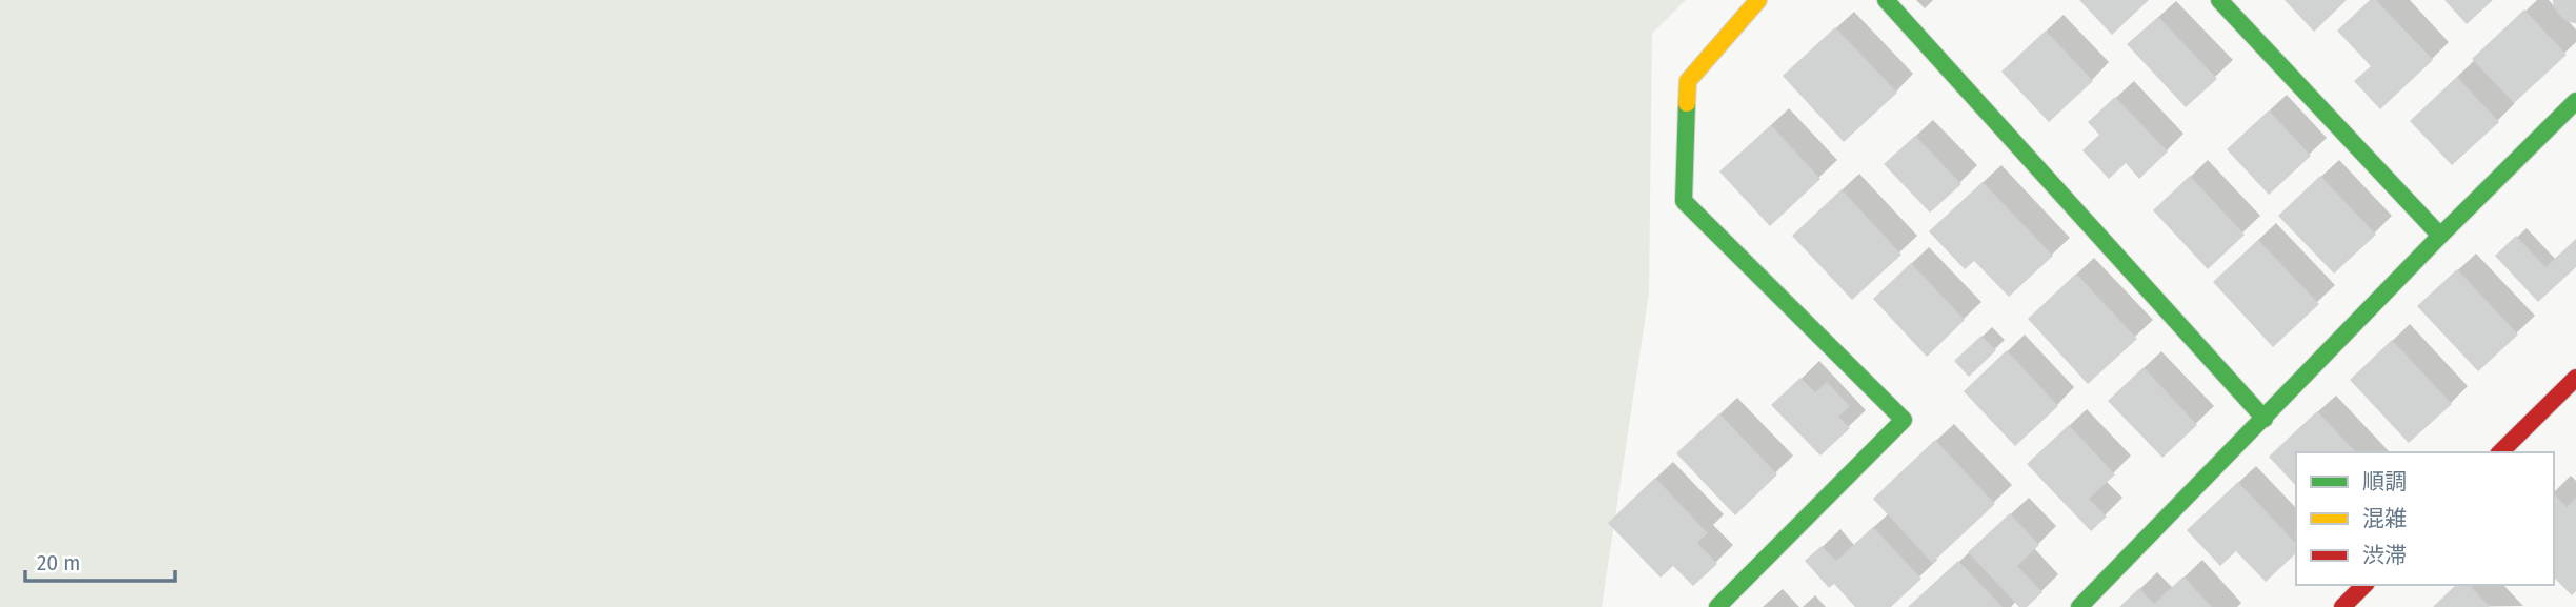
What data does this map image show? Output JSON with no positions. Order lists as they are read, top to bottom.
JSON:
{
  "legend": ["順調", "混雑", "渋滞"],
  "scale_bar": "20 m"
}
